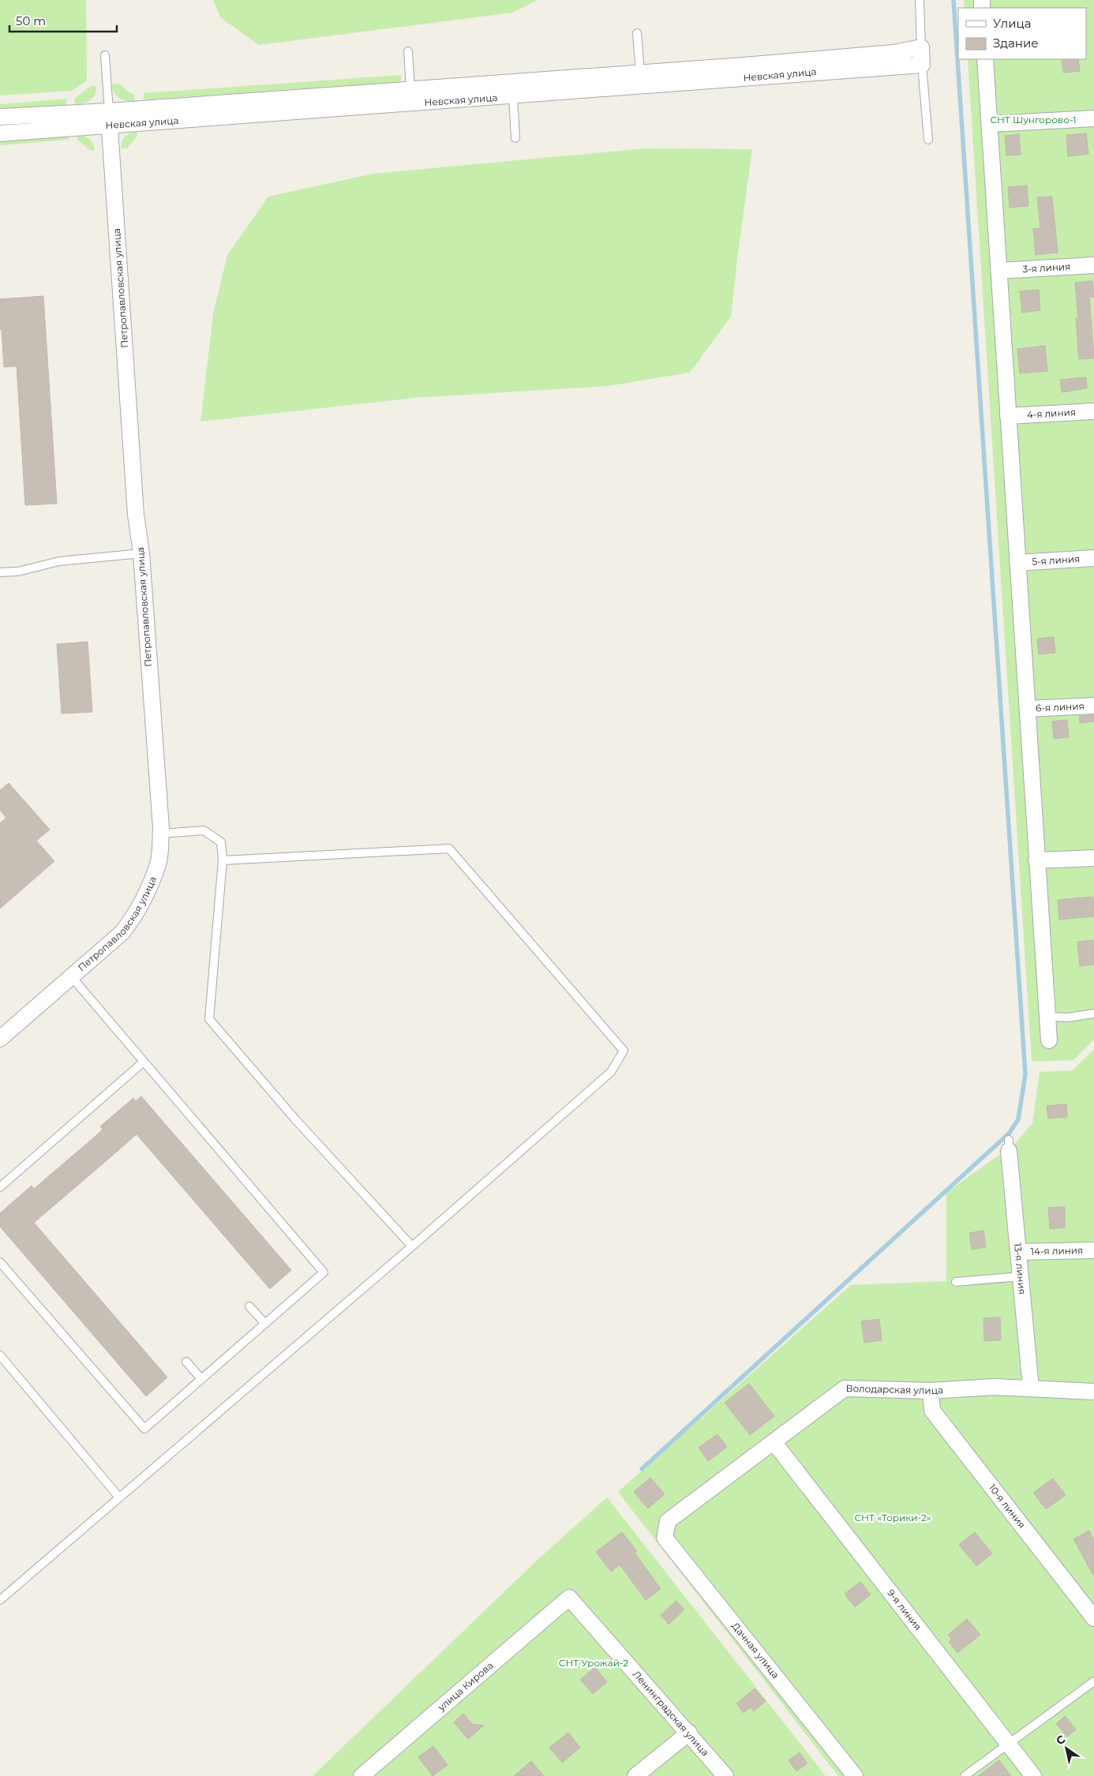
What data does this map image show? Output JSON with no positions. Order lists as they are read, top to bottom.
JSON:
{
  "streets": {
    "street": [
      "Невская улица",
      "3-я линия",
      "Петропавловская улица",
      "4-я линия",
      "5-я линия",
      "6-я линия",
      "14-я линия",
      "13-я линия",
      "Володарская улица",
      "10-я линия",
      "9-я линия",
      "Дачная улица",
      "улица Кирова",
      "Ленинградская улица"
    ]
  },
  "crossings": [
    ["Невская улица", "Петропавловская улица"],
    ["14-я линия", "13-я линия"],
    ["13-я линия", "Володарская улица"],
    ["Володарская улица", "10-я линия"],
    ["Володарская улица", "9-я линия"],
    ["Володарская улица", "Дачная улица"],
    ["улица Кирова", "Ленинградская улица"]
  ],
  "parks": ["СНТ Шунгорово-1", "СНТ «Торики-2»", "СНТ Урожай-2"],
  "legend": ["Улица", "Здание"],
  "scale_bar": "50 m",
  "north": "top left"
}
